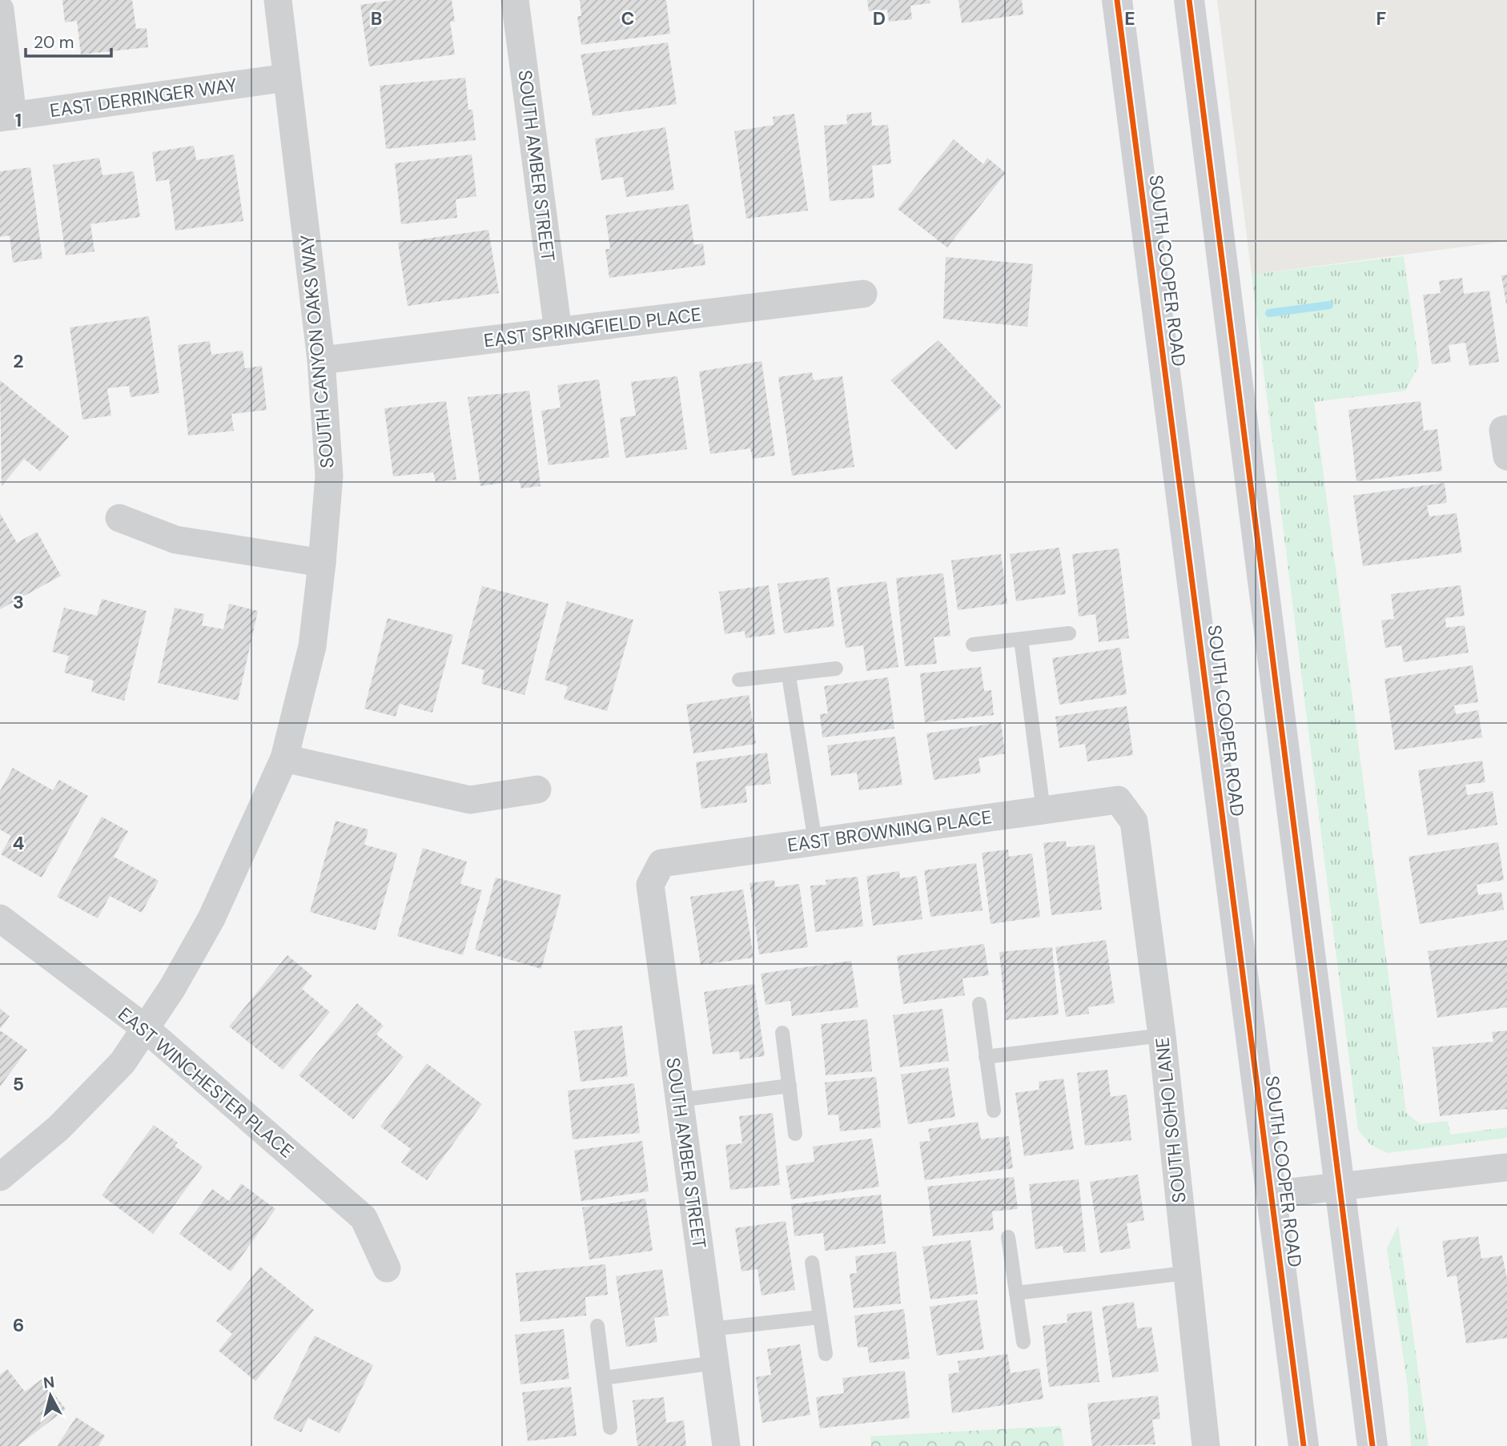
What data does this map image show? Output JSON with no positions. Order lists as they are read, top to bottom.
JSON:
{
  "streets": {
    "main road": ["SOUTH COOPER ROAD"],
    "street": [
      "EAST DERRINGER WAY",
      "SOUTH AMBER STREET",
      "EAST SPRINGFIELD PLACE",
      "SOUTH CANYON OAKS WAY",
      "EAST BROWNING PLACE",
      "EAST WINCHESTER PLACE",
      "SOUTH SOHO LANE"
    ]
  },
  "crossings": [
    ["EAST DERRINGER WAY", "SOUTH CANYON OAKS WAY"],
    ["SOUTH AMBER STREET", "EAST SPRINGFIELD PLACE"],
    ["SOUTH AMBER STREET", "EAST BROWNING PLACE"],
    ["EAST SPRINGFIELD PLACE", "SOUTH CANYON OAKS WAY"],
    ["SOUTH CANYON OAKS WAY", "EAST WINCHESTER PLACE"],
    ["EAST BROWNING PLACE", "SOUTH SOHO LANE"]
  ],
  "scale_bar": "20 m",
  "north": "top",
  "grid": {
    "columns": [
      "B",
      "C",
      "D",
      "E",
      "F"
    ],
    "rows": [
      "1",
      "2",
      "3",
      "4",
      "5",
      "6"
    ]
  }
}
